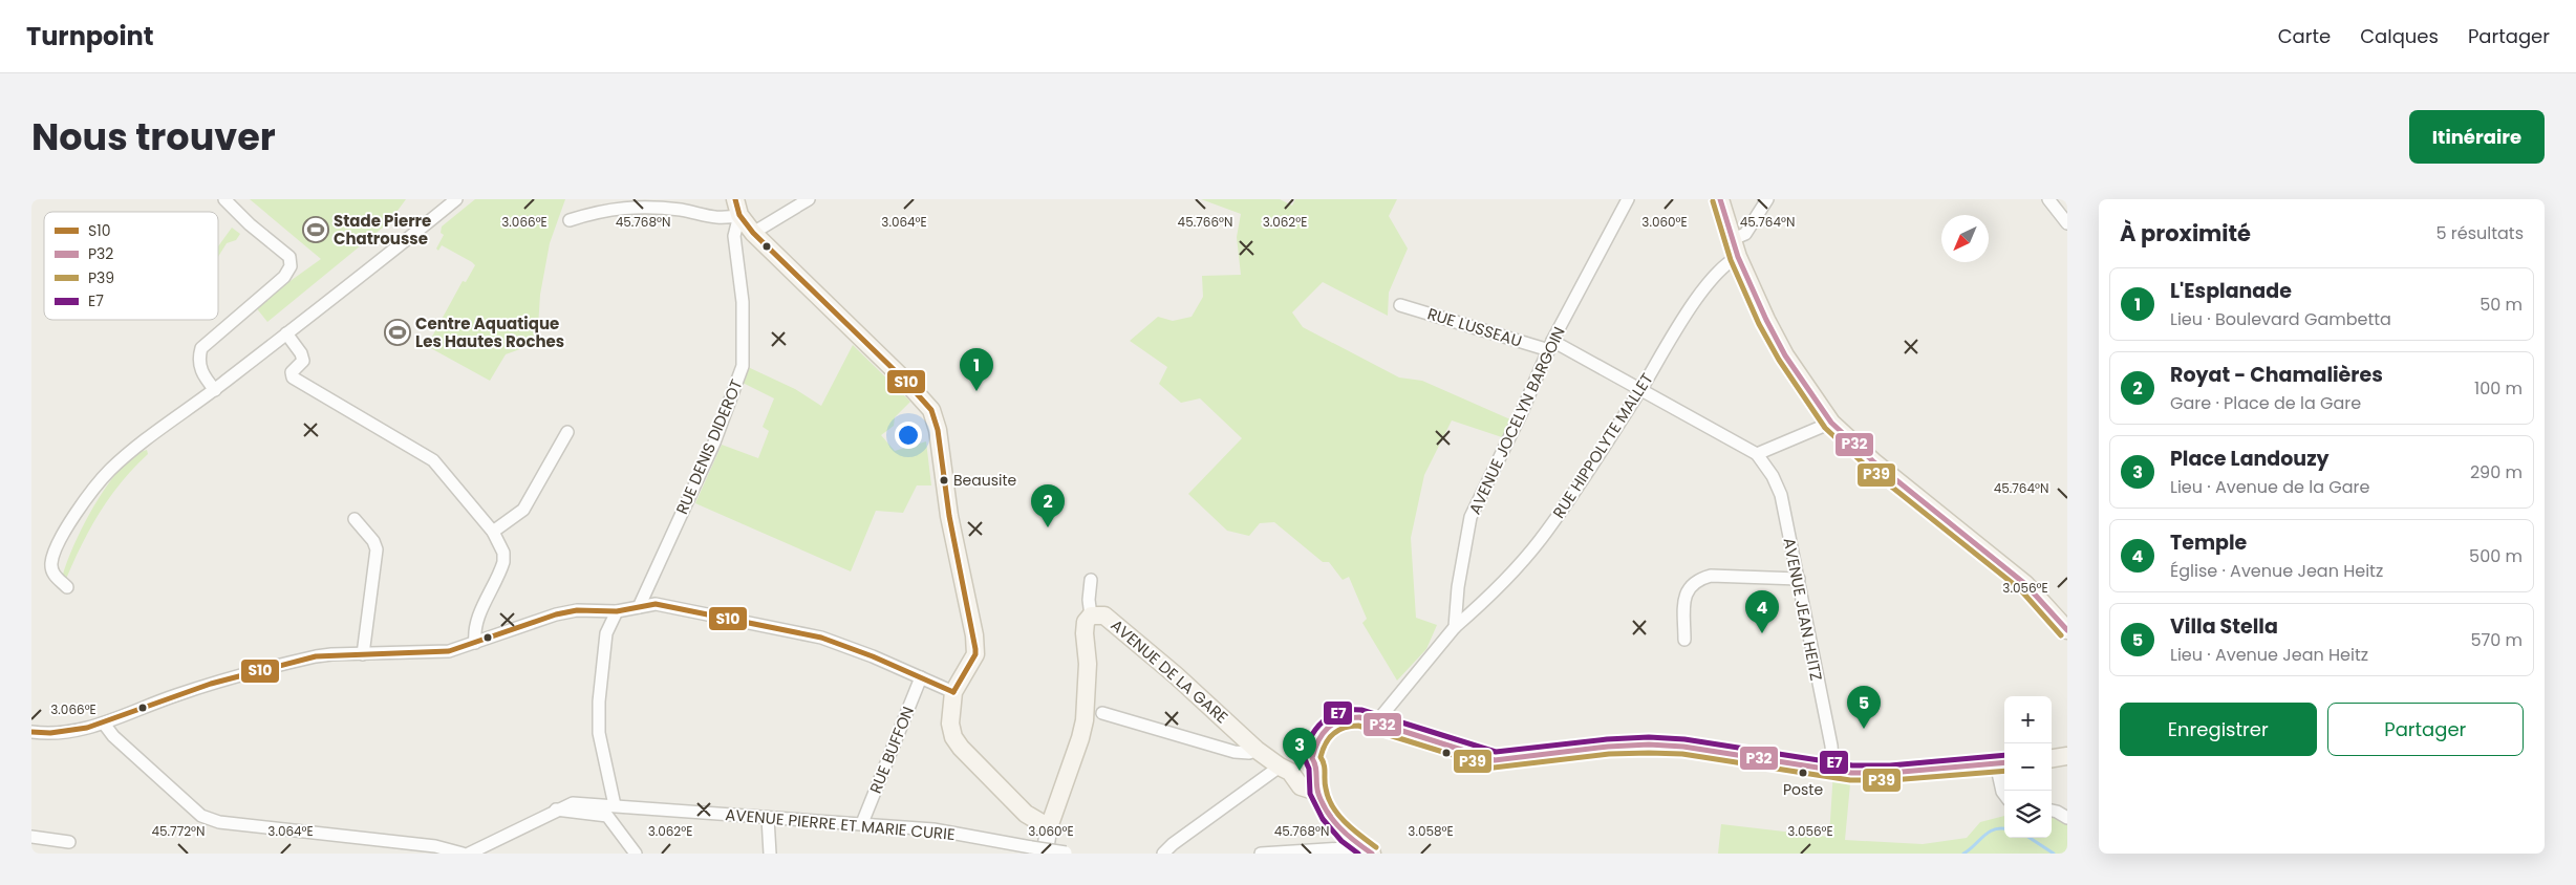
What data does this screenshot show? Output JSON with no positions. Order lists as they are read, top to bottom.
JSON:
{
  "streets": {
    "main road": ["AVENUE DE LA GARE"],
    "street": [
      "RUE LUSSEAU",
      "AVENUE JOCELYN BARGOIN",
      "RUE HIPPOLYTE MALLET",
      "RUE DENIS DIDEROT",
      "AVENUE JEAN HEITZ",
      "RUE BUFFON",
      "AVENUE PIERRE ET MARIE CURIE"
    ]
  },
  "crossings": [
    ["RUE LUSSEAU", "AVENUE JOCELYN BARGOIN"],
    ["RUE LUSSEAU", "AVENUE JEAN HEITZ"],
    ["AVENUE JOCELYN BARGOIN", "RUE HIPPOLYTE MALLET"],
    ["AVENUE JOCELYN BARGOIN", "AVENUE JEAN HEITZ"],
    ["RUE HIPPOLYTE MALLET", "AVENUE JEAN HEITZ"],
    ["AVENUE DE LA GARE", "AVENUE PIERRE ET MARIE CURIE"],
    ["RUE BUFFON", "AVENUE PIERRE ET MARIE CURIE"]
  ],
  "places": {
    "sports": ["Stade Pierre Chatrousse", "Centre Aquatique Les Hautes Roches"],
    "other": ["Beausite", "Poste"]
  },
  "lines": [
    "transit line S10",
    "transit line P32",
    "transit line P39",
    "transit line E7"
  ],
  "legend": [
    "S10",
    "P32",
    "P39",
    "E7"
  ],
  "north": "bottom left",
  "page": {
    "header": "Turnpoint",
    "nav": ["Carte", "Calques", "Partager"],
    "title": "Nous trouver",
    "buttons": [
      "Itinéraire",
      ["Enregistrer", "Partager"]
    ],
    "heading": ["À proximité", "5 résultats"],
    "list": [
      {
        "mark": "1",
        "name": "L'Esplanade",
        "note": "Lieu · Boulevard Gambetta",
        "value": "50 m"
      },
      {
        "mark": "2",
        "name": "Royat - Chamalières",
        "note": "Gare · Place de la Gare",
        "value": "100 m"
      },
      {
        "mark": "3",
        "name": "Place Landouzy",
        "note": "Lieu · Avenue de la Gare",
        "value": "290 m"
      },
      {
        "mark": "4",
        "name": "Temple",
        "note": "Église · Avenue Jean Heitz",
        "value": "500 m"
      },
      {
        "mark": "5",
        "name": "Villa Stella",
        "note": "Lieu · Avenue Jean Heitz",
        "value": "570 m"
      }
    ],
    "pins": [
      "1",
      "2",
      "4",
      "5",
      "3"
    ],
    "map_buttons": ["+", "−"]
  },
  "coordinates": [
    "45.768°N",
    "45.766°N",
    "45.764°N",
    "3.066°E",
    "3.064°E",
    "3.062°E",
    "3.060°E",
    "3.056°E",
    "3.058°E",
    "45.772°N"
  ]
}
